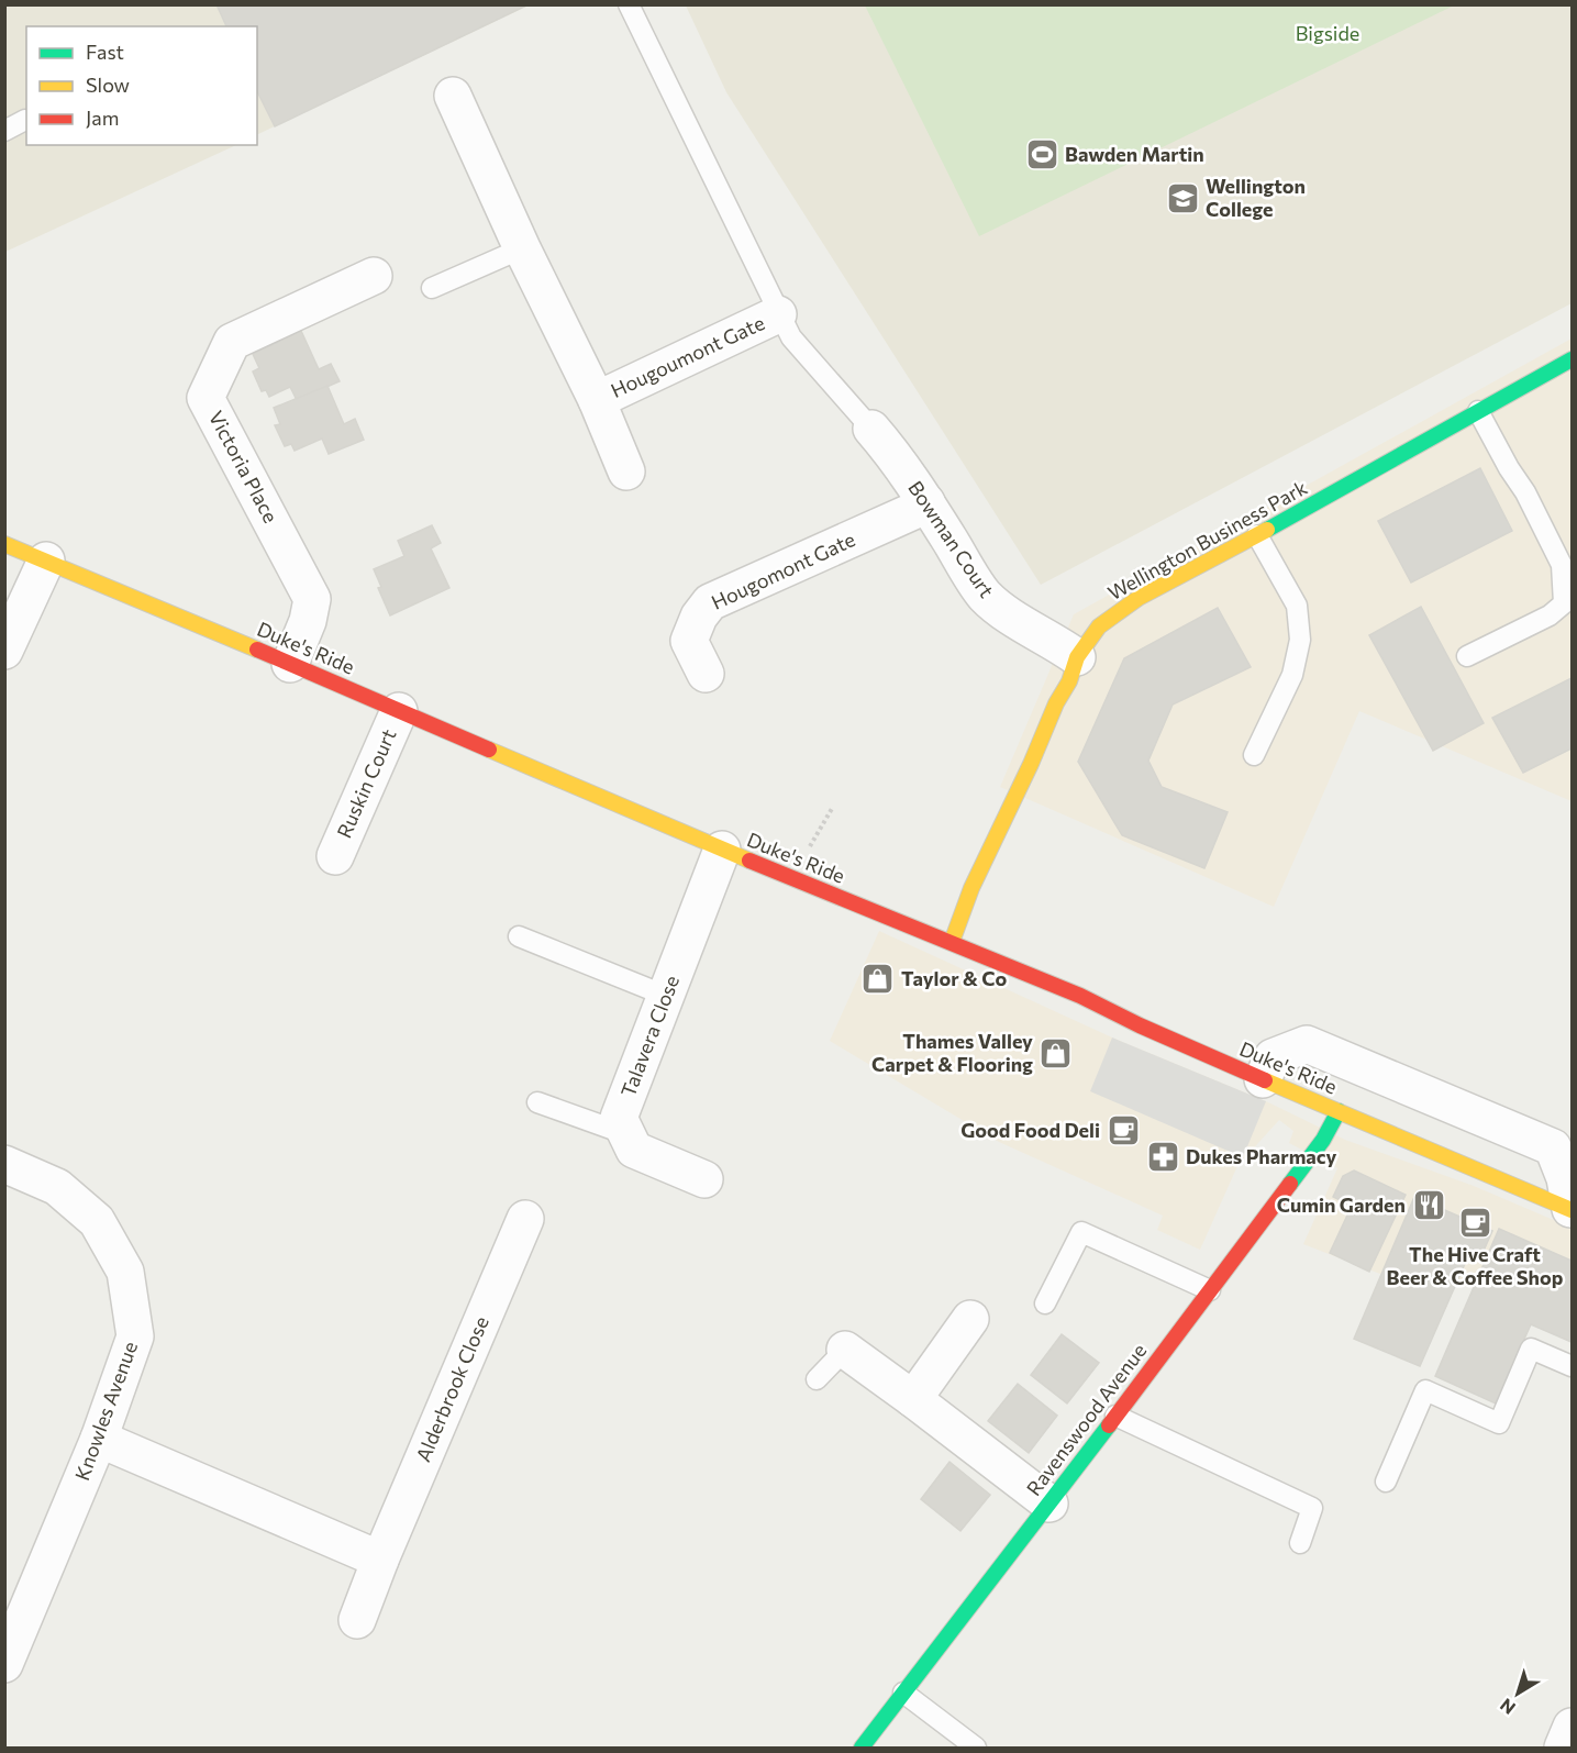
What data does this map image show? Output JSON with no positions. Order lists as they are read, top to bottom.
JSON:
{
  "streets": {
    "main road": ["Wellington Business Park", "Duke's Ride", "Ravenswood Avenue"],
    "street": [
      "Hougoumont Gate",
      "Victoria Place",
      "Bowman Court",
      "Hougomont Gate",
      "Ruskin Court",
      "Talavera Close",
      "Alderbrook Close",
      "Knowles Avenue"
    ]
  },
  "crossings": [
    ["Victoria Place", "Duke's Ride"],
    ["Bowman Court", "Wellington Business Park"],
    ["Bowman Court", "Hougomont Gate"],
    ["Wellington Business Park", "Duke's Ride"],
    ["Duke's Ride", "Ruskin Court"],
    ["Duke's Ride", "Talavera Close"],
    ["Duke's Ride", "Ravenswood Avenue"]
  ],
  "parks": ["Bigside"],
  "places": {
    "sports": ["Bawden Martin"],
    "school or university": ["Wellington College"],
    "shop": ["Taylor & Co", "Thames Valley Carpet & Flooring"],
    "cafe": ["Good Food Deli", "The Hive Craft Beer & Coffee Shop"],
    "pharmacy": ["Dukes Pharmacy"],
    "restaurant": ["Cumin Garden"]
  },
  "legend": ["Fast", "Slow", "Jam"],
  "north": "bottom left"
}
